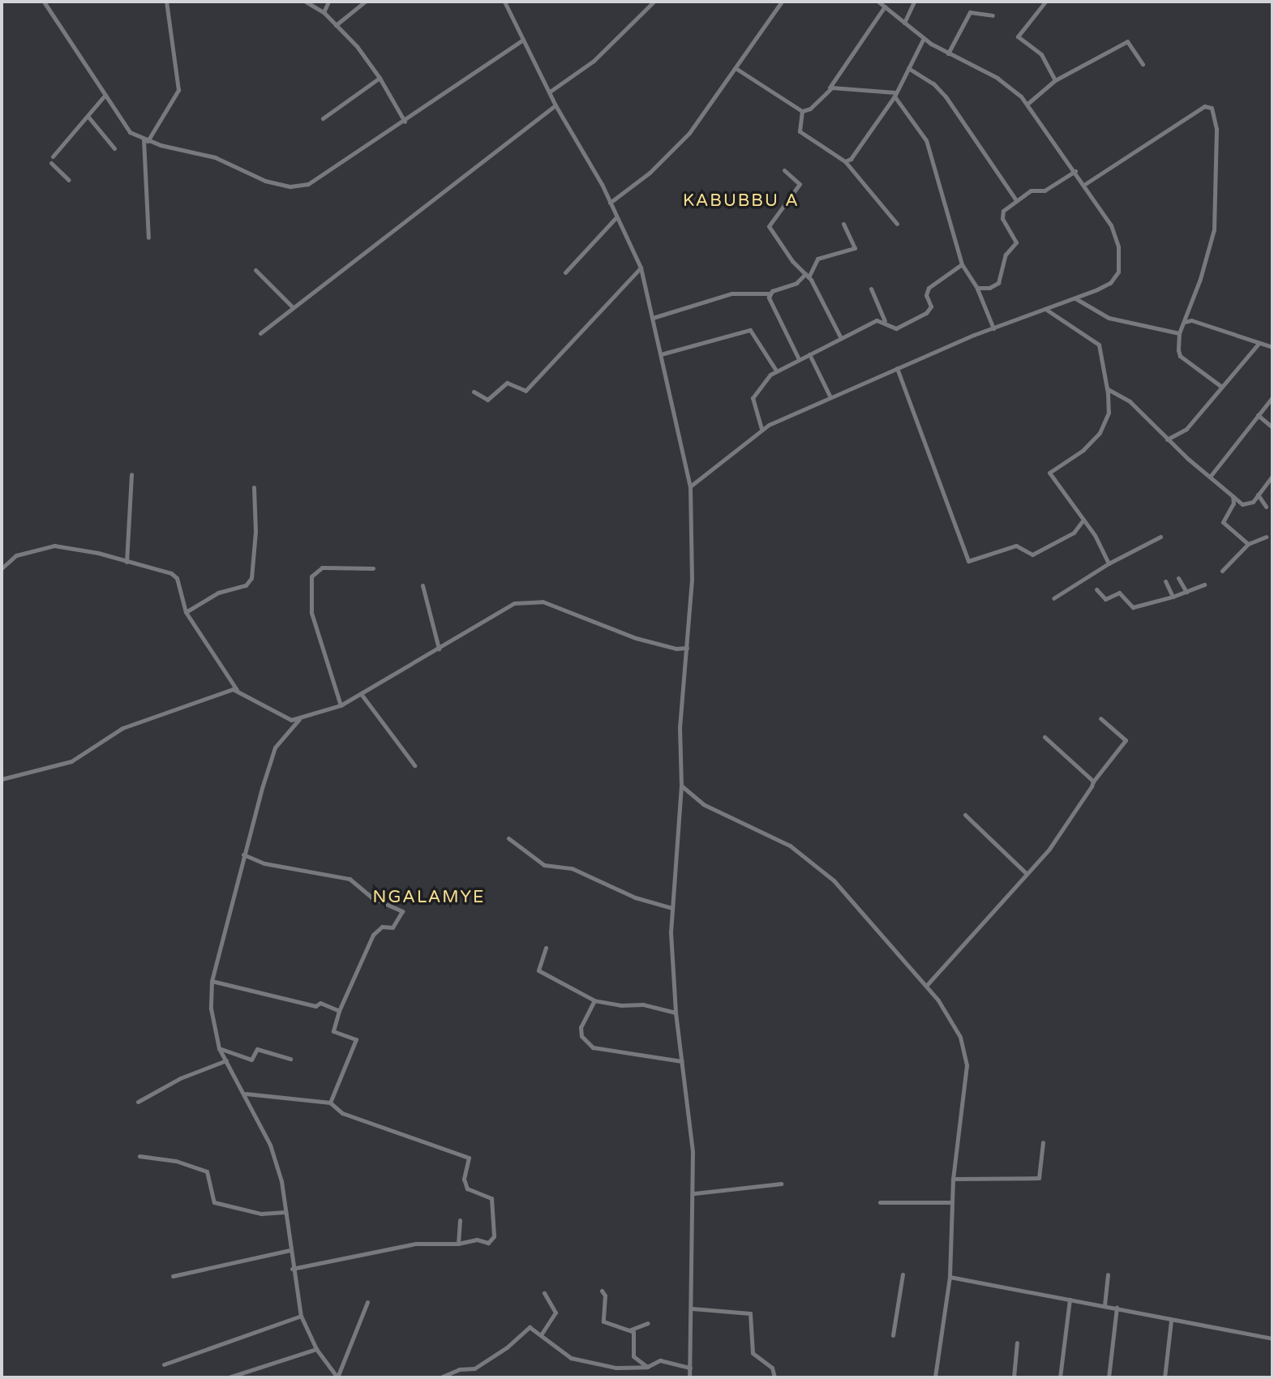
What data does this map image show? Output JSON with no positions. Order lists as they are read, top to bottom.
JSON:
{
  "districts": ["KABUBBU A", "NGALAMYE"]
}
